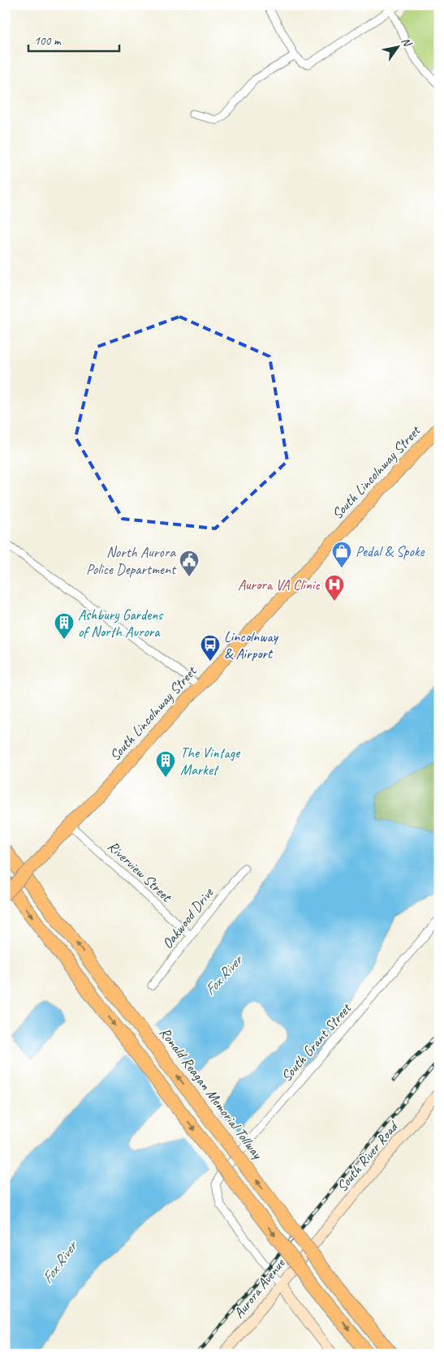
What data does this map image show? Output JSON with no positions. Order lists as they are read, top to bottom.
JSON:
{
  "streets": {
    "highway": ["Ronald Reagan Memorial Tollway"],
    "main road": ["South Lincolnway Street", "South River Road", "Aurora Avenue"],
    "street": ["Riverview Street", "Oakwood Drive", "South Grant Street"]
  },
  "crossings": [
    ["South Lincolnway Street", "Riverview Street"],
    ["Riverview Street", "Oakwood Drive"],
    ["South Grant Street", "Aurora Avenue"],
    ["South River Road", "Aurora Avenue"]
  ],
  "water": ["Fox River"],
  "places": {
    "shop": ["Pedal & Spoke"],
    "public building": ["North Aurora Police Department"],
    "hospital": ["Aurora VA Clinic"],
    "building": ["Ashbury Gardens of North Aurora", "The Vintage Market"],
    "bus stop": ["Lincolnway & Airport"]
  },
  "scale_bar": "100 m",
  "north": "top right"
}
